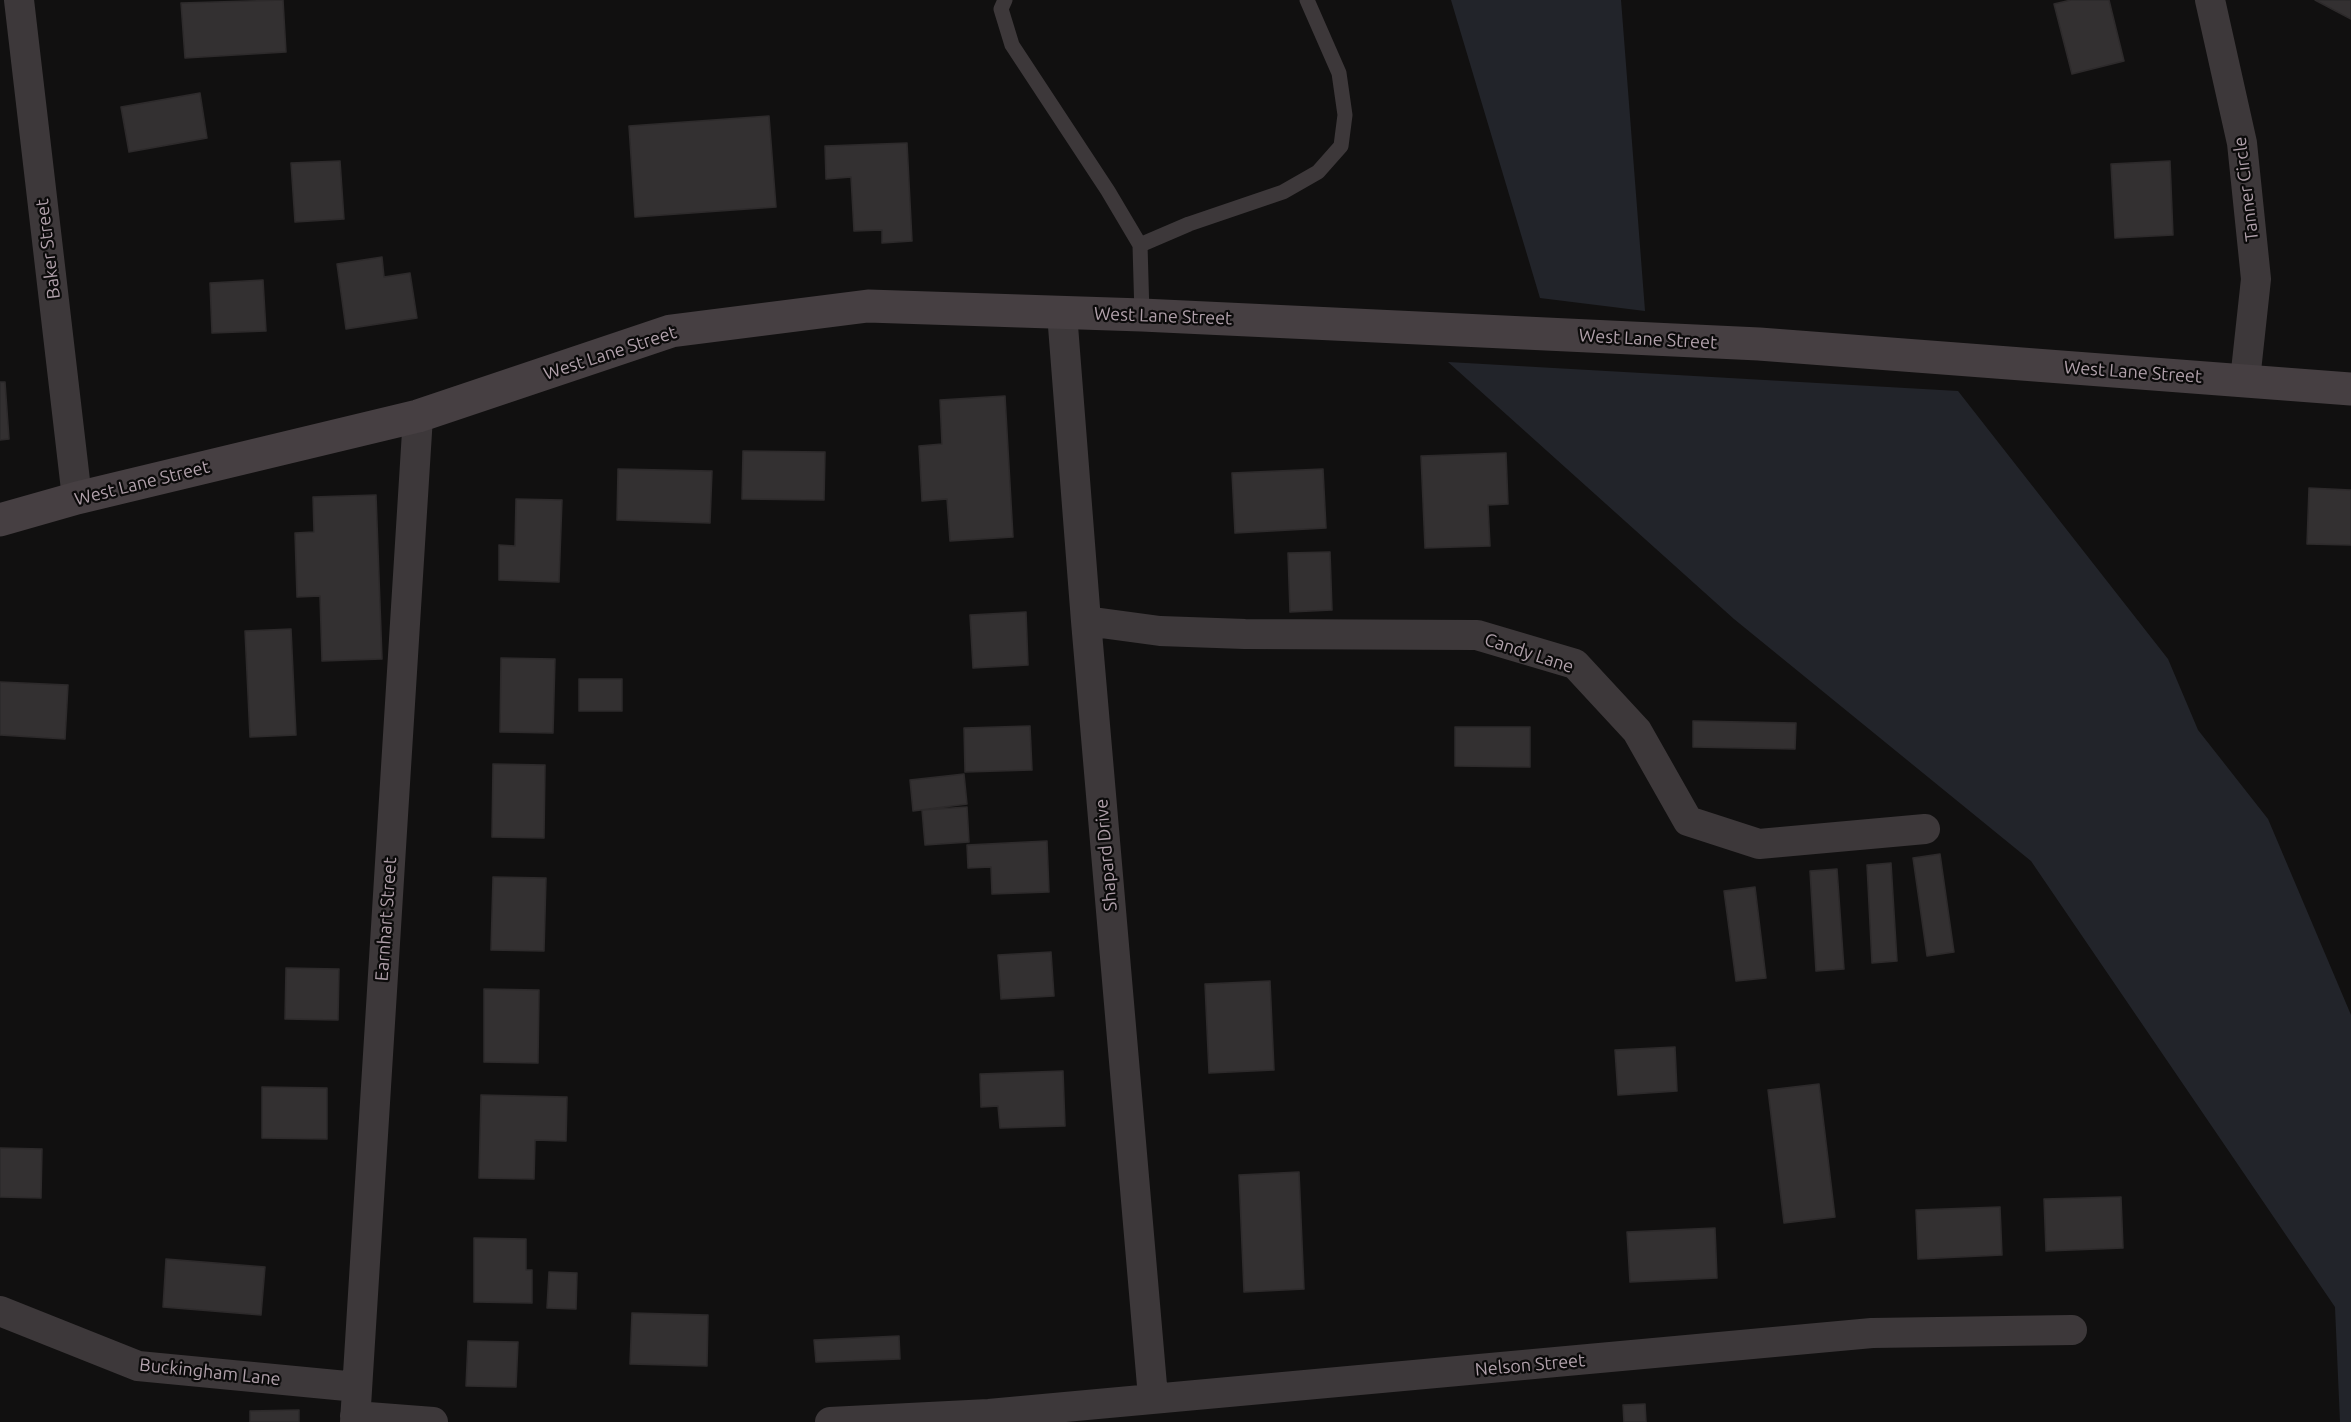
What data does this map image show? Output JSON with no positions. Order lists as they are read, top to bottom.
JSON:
{
  "streets": {
    "street": [
      "Tanner Circle",
      "Baker Street",
      "West Lane Street",
      "Candy Lane",
      "Shapard Drive",
      "Earnhart Street",
      "Nelson Street",
      "Buckingham Lane"
    ]
  },
  "crossings": [
    ["Tanner Circle", "West Lane Street"],
    ["Baker Street", "West Lane Street"],
    ["West Lane Street", "Shapard Drive"],
    ["West Lane Street", "Earnhart Street"],
    ["Candy Lane", "Shapard Drive"],
    ["Shapard Drive", "Nelson Street"],
    ["Earnhart Street", "Buckingham Lane"]
  ]
}
